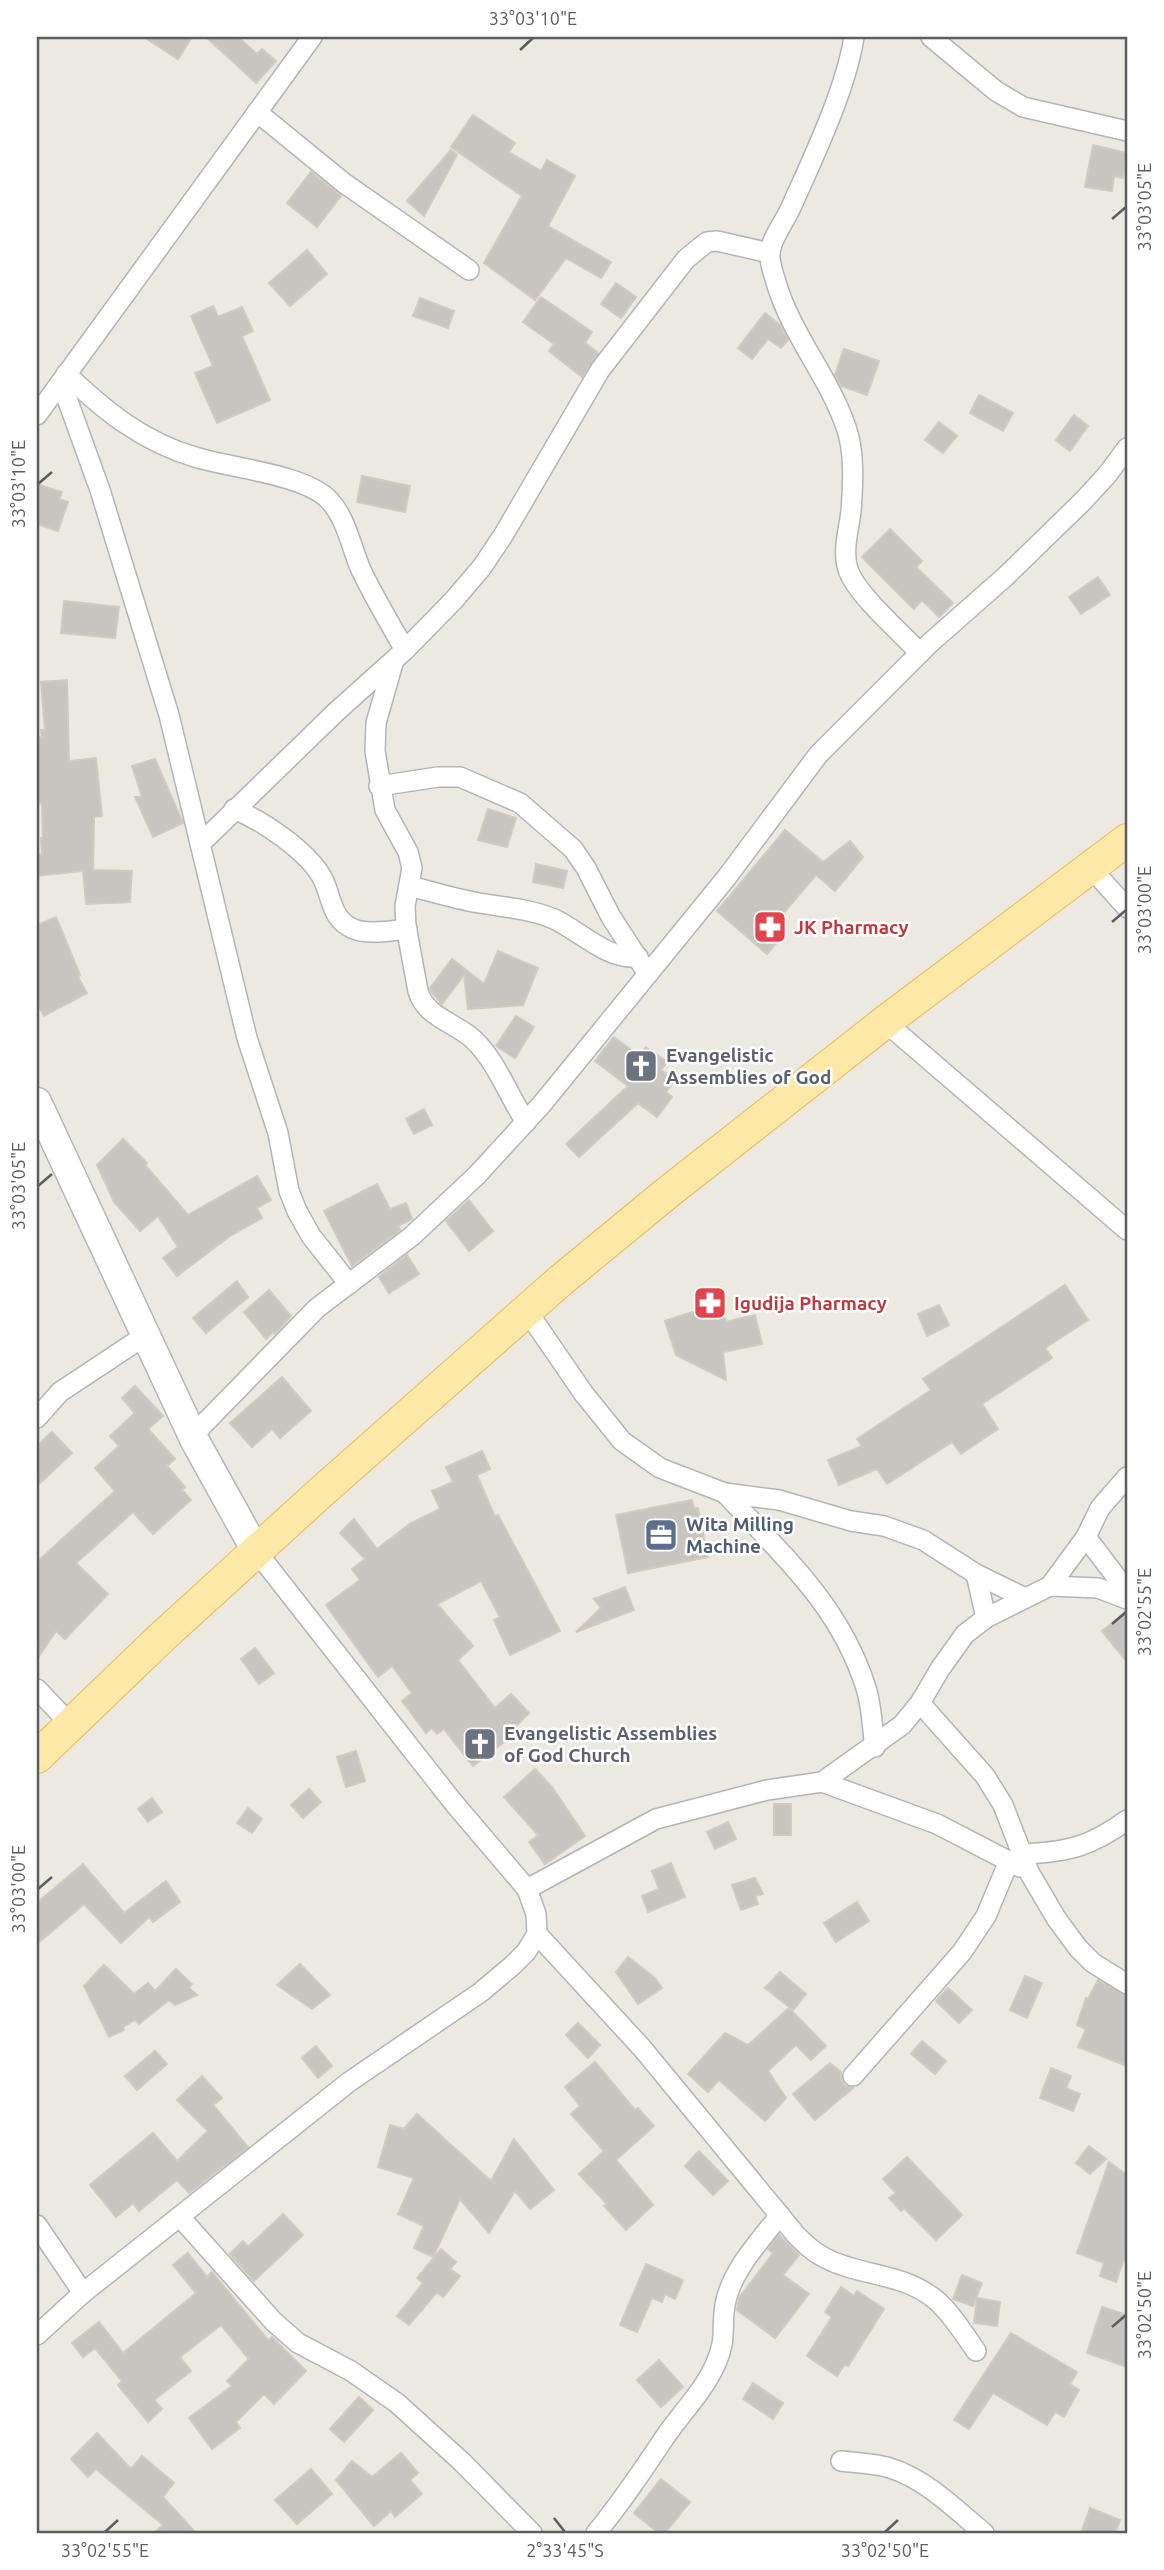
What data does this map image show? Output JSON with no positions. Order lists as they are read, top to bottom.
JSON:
{
  "places": {
    "pharmacy": ["JK Pharmacy", "Igudija Pharmacy"],
    "church": ["Evangelistic Assemblies of God", "Evangelistic Assemblies of God Church"],
    "office": ["Wita Milling Machine"]
  },
  "coordinates": [
    "33°03'10\"E",
    "33°03'05\"E",
    "33°03'00\"E",
    "33°02'55\"E",
    "33°02'50\"E",
    "2°33'45\"S"
  ]
}
